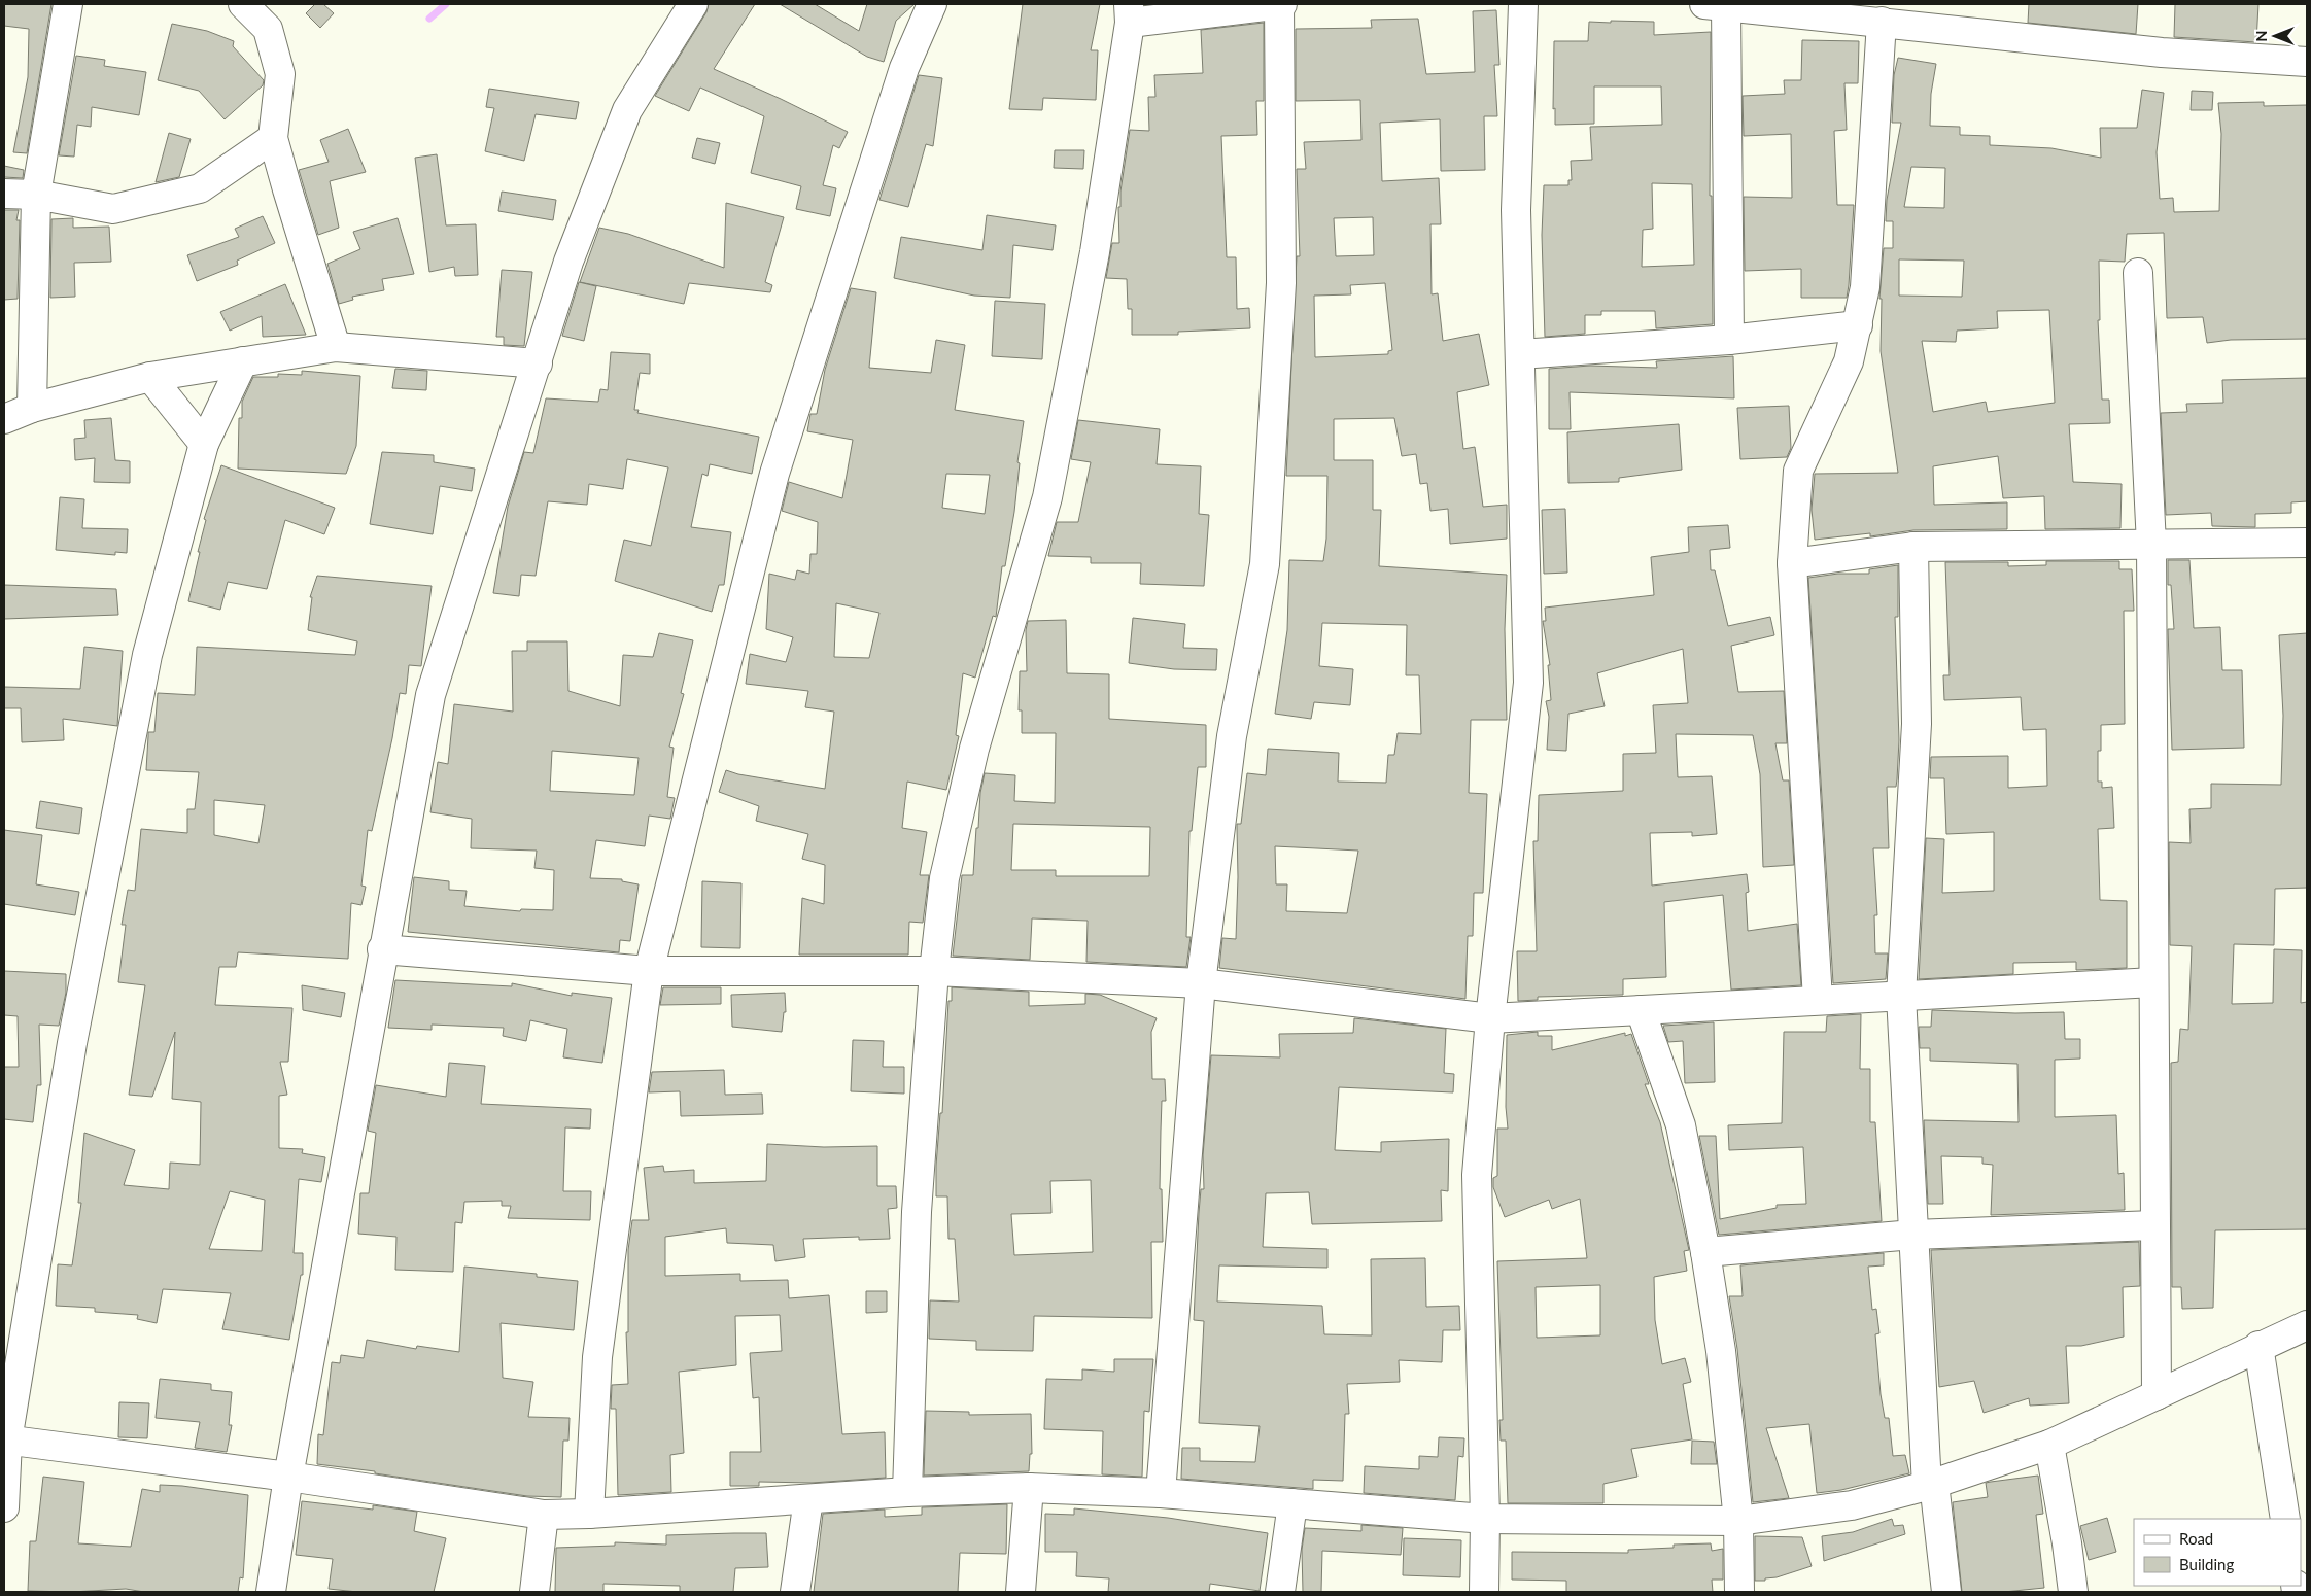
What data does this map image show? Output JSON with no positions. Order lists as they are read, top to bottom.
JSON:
{
  "legend": ["Road", "Building"],
  "north": "left"
}
